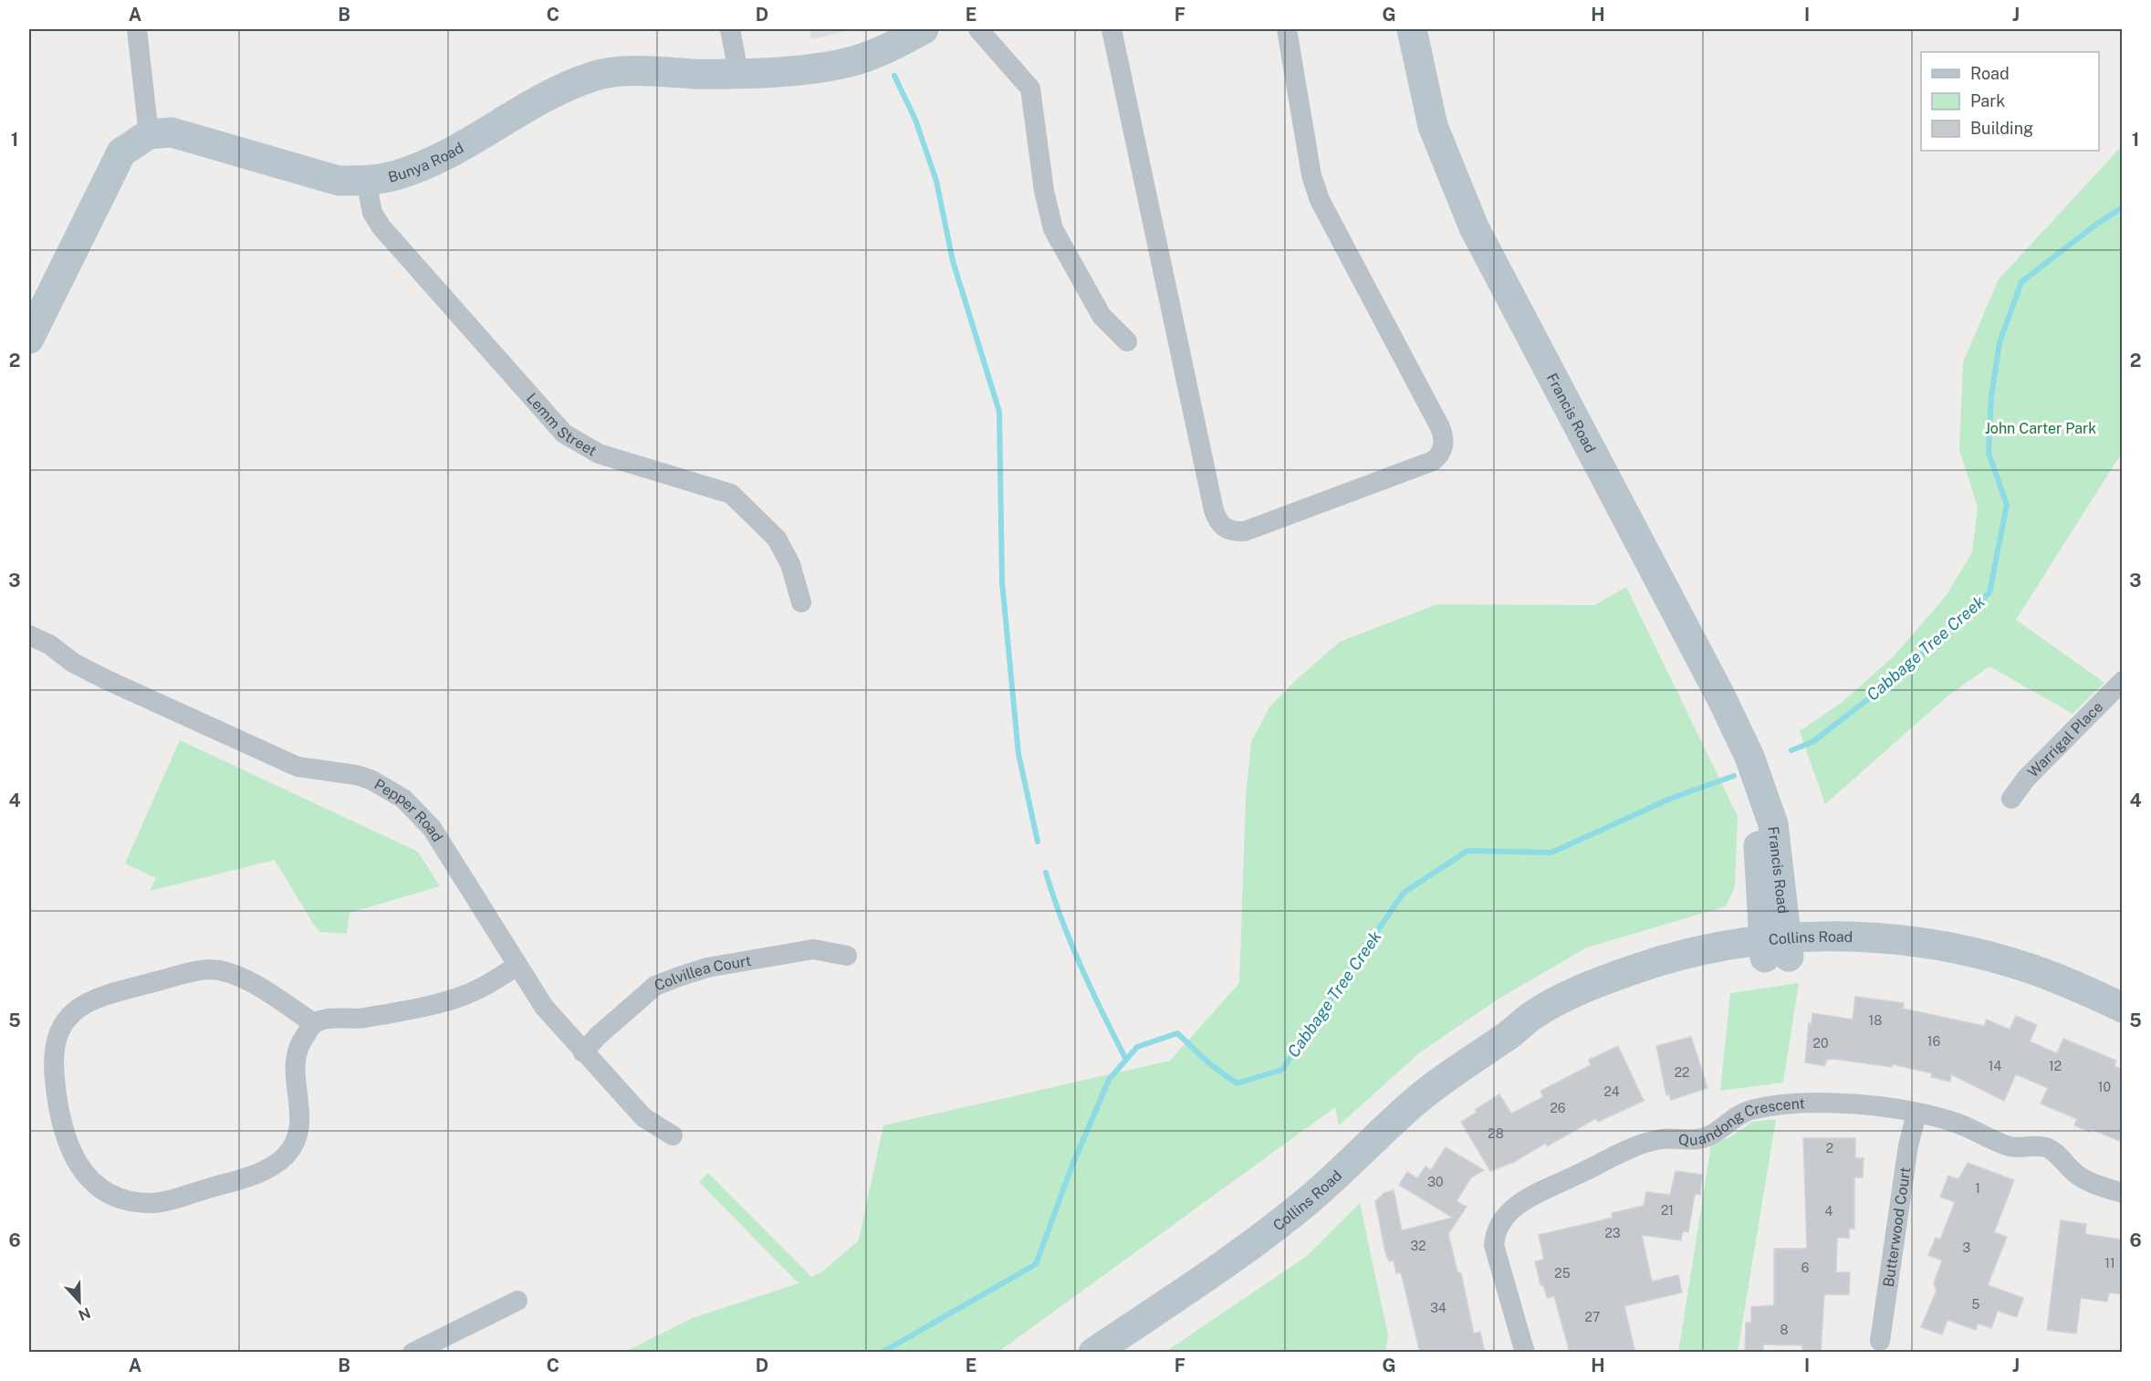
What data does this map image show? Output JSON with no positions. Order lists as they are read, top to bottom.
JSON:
{
  "streets": {
    "street": [
      "Bunya Road",
      "Francis Road",
      "Lemm Street",
      "Warrigal Place",
      "Pepper Road",
      "Collins Road",
      "Colvillea Court",
      "Quandong Crescent",
      "Butterwood Court"
    ]
  },
  "crossings": [
    ["Bunya Road", "Lemm Street"],
    ["Francis Road", "Collins Road"],
    ["Pepper Road", "Colvillea Court"],
    ["Quandong Crescent", "Butterwood Court"]
  ],
  "water": ["Cabbage Tree Creek"],
  "parks": ["John Carter Park"],
  "house_numbers": [
    "18",
    "16",
    "20",
    "14",
    "12",
    "22",
    "10",
    "24",
    "26",
    "28",
    "2",
    "30",
    "1",
    "21",
    "4",
    "23",
    "32",
    "3",
    "11",
    "6",
    "25",
    "5",
    "34",
    "27",
    "8"
  ],
  "legend": ["Road", "Park", "Building"],
  "north": "bottom",
  "grid": {
    "columns": [
      "A",
      "B",
      "C",
      "D",
      "E",
      "F",
      "G",
      "H",
      "I",
      "J"
    ],
    "rows": [
      "1",
      "2",
      "3",
      "4",
      "5",
      "6"
    ]
  }
}
